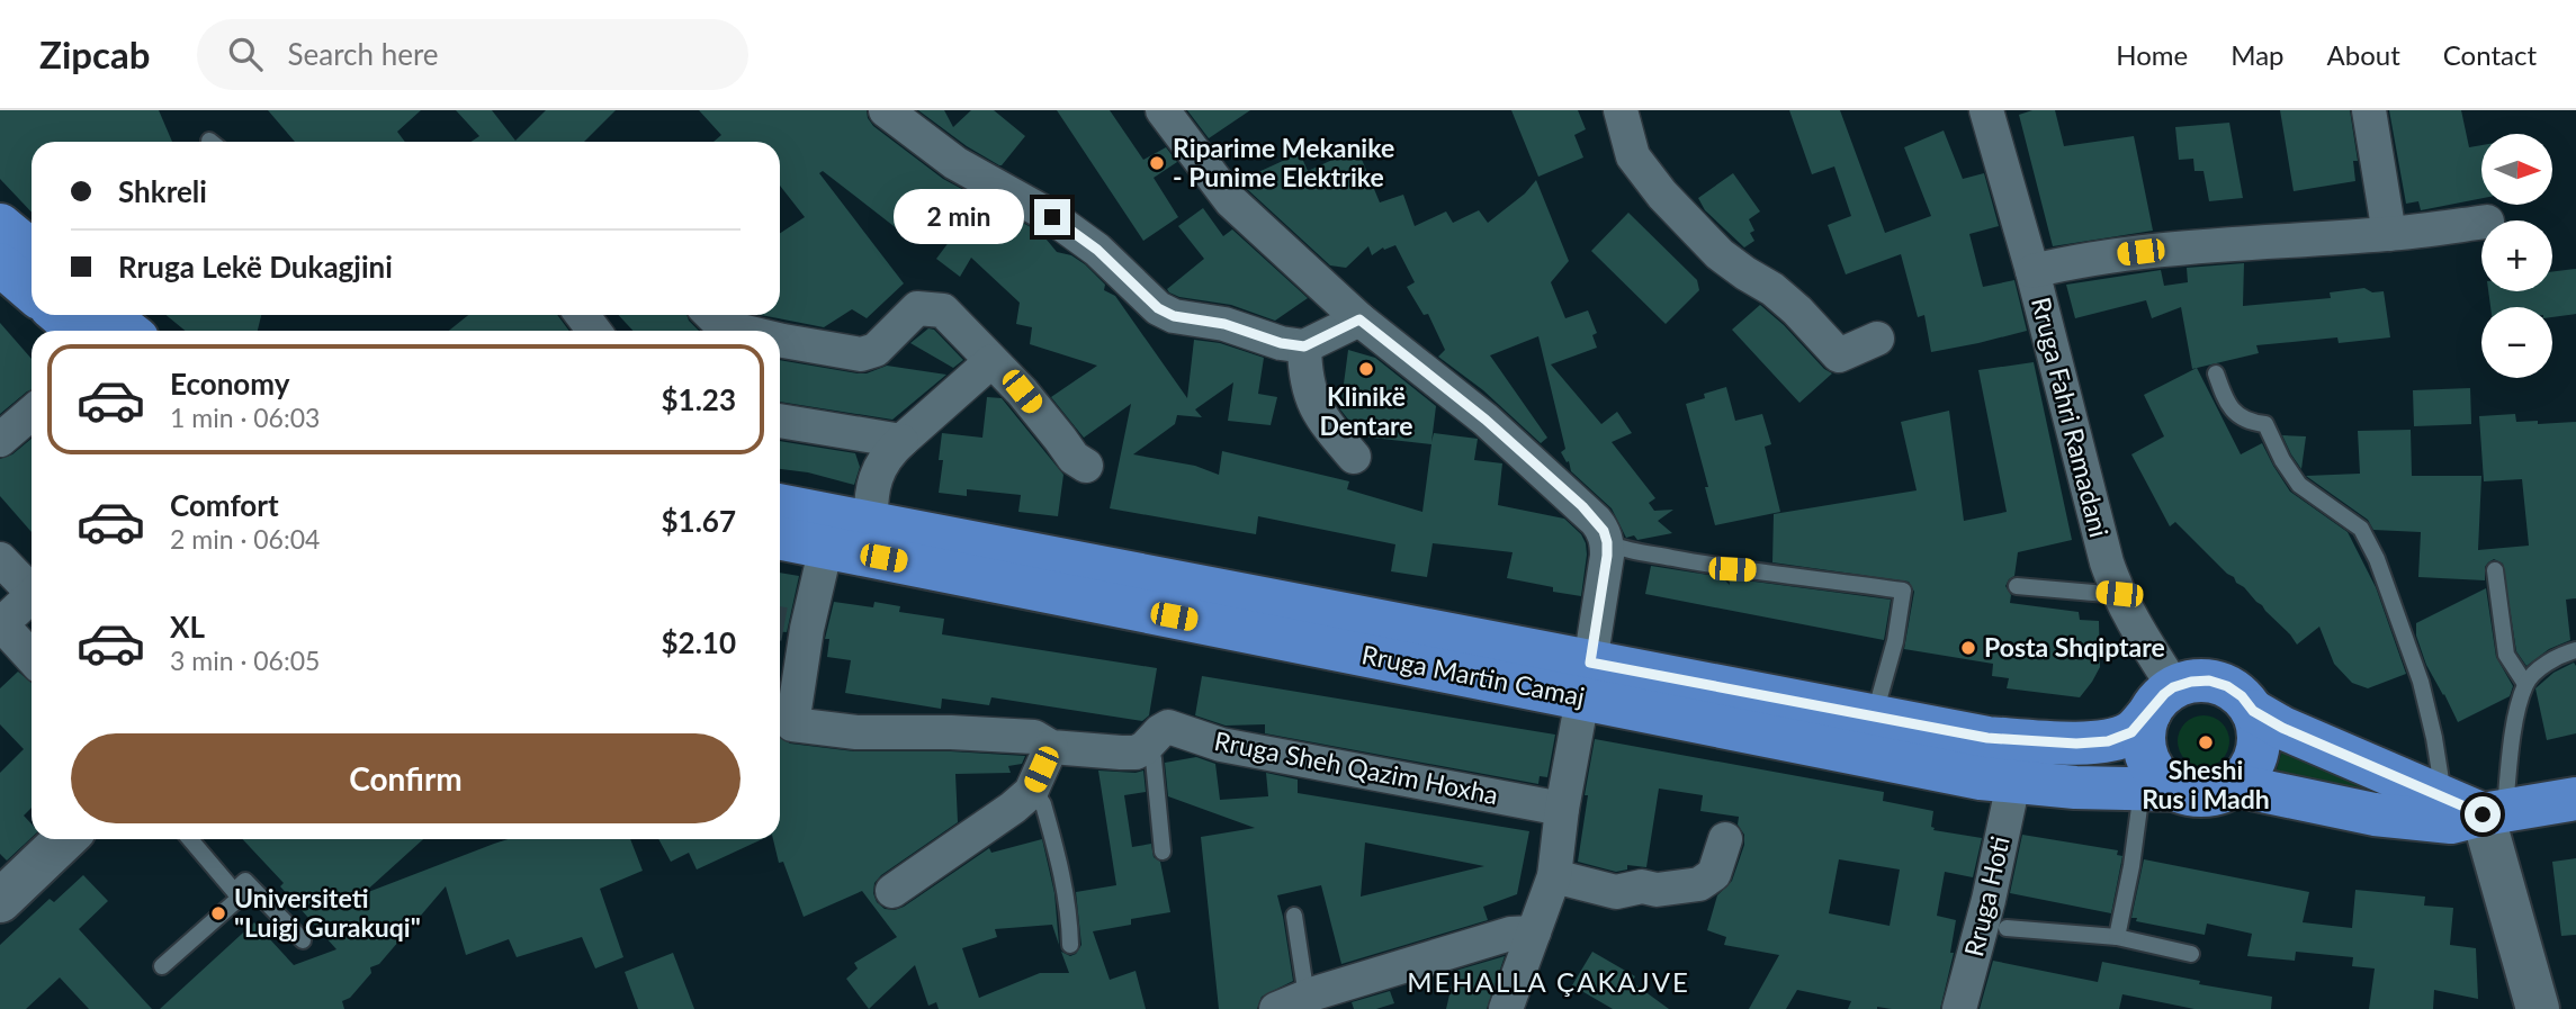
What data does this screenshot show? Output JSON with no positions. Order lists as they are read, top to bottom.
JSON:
{
  "streets": {
    "main road": ["Rruga Martin Camaj"],
    "street": ["Rruga Fahri Ramadani", "Rruga Sheh Qazim Hoxha", "Rruga Hoti"]
  },
  "crossings": [
    ["Rruga Fahri Ramadani", "Rruga Martin Camaj"],
    ["Rruga Martin Camaj", "Rruga Hoti"]
  ],
  "districts": ["MEHALLA ÇAKAJVE"],
  "places": [
    "Riparime Mekanike - Punime Elektrike",
    "Klinikë Dentare",
    "Posta Shqiptare",
    "Sheshi Rus i Madh",
    "Universiteti \"Luigj Gurakuqi\""
  ],
  "north": "right",
  "page": {
    "header": "Zipcab",
    "search": "Search here",
    "nav": [
      "Home",
      "Map",
      "About",
      "Contact"
    ],
    "map_buttons": ["+", "−"],
    "banner": ["Shkreli", "Rruga Lekë Dukagjini"],
    "bubble": "2 min",
    "list": [
      {
        "name": "Economy",
        "note": "1 min · 06:03",
        "value": "$1.23"
      },
      {
        "name": "Comfort",
        "note": "2 min · 06:04",
        "value": "$1.67"
      },
      {
        "name": "XL",
        "note": "3 min · 06:05",
        "value": "$2.10"
      }
    ],
    "buttons": "Confirm"
  }
}
